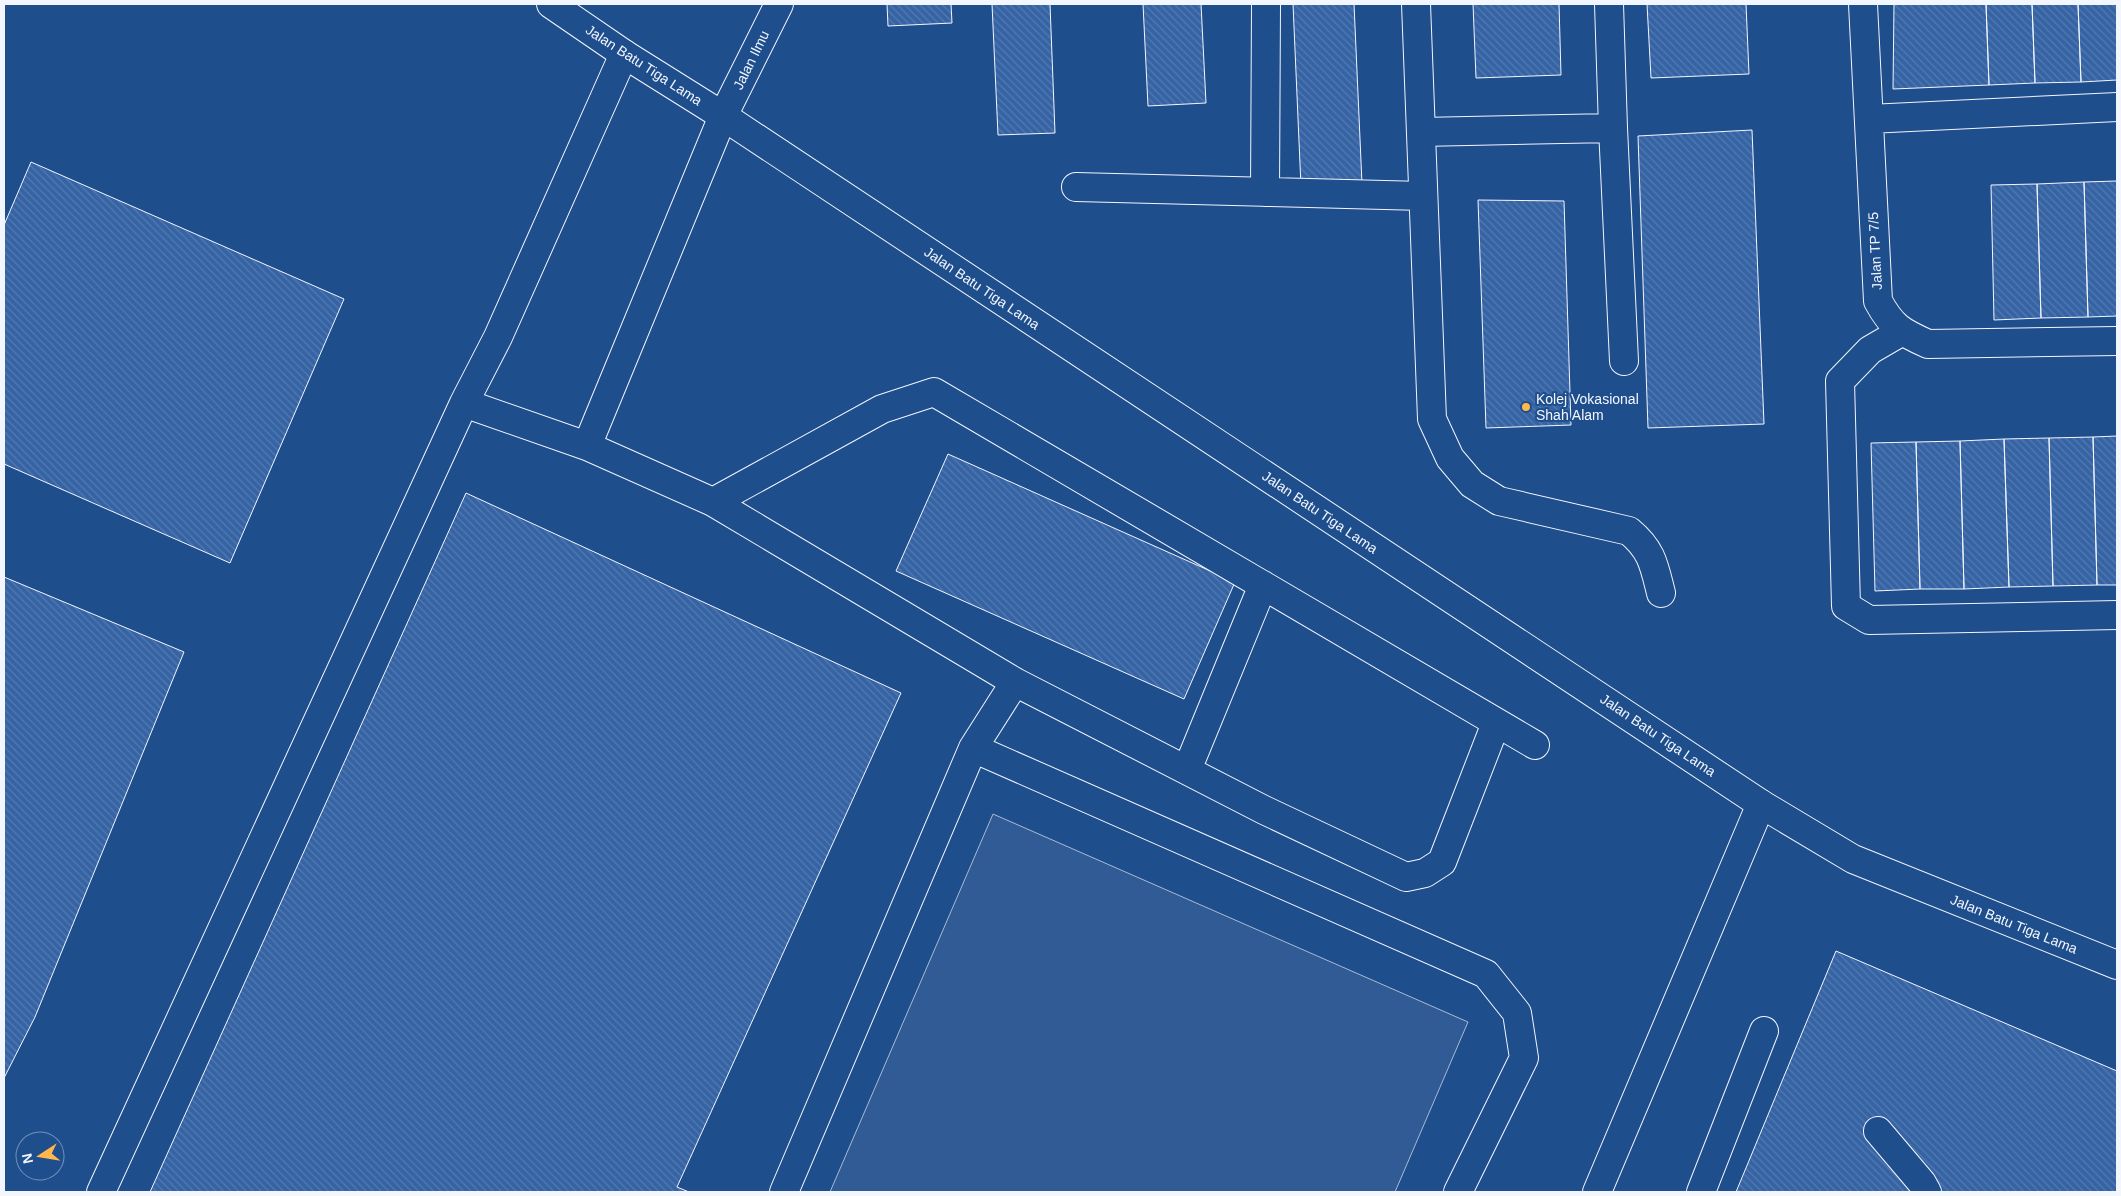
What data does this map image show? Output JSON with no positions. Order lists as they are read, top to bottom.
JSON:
{
  "streets": {
    "main road": ["Jalan Ilmu", "Jalan Batu Tiga Lama", "Jalan TP 7/5"]
  },
  "crossings": [
    ["Jalan Ilmu", "Jalan Batu Tiga Lama"]
  ],
  "places": ["Kolej Vokasional Shah Alam"],
  "north": "left"
}
